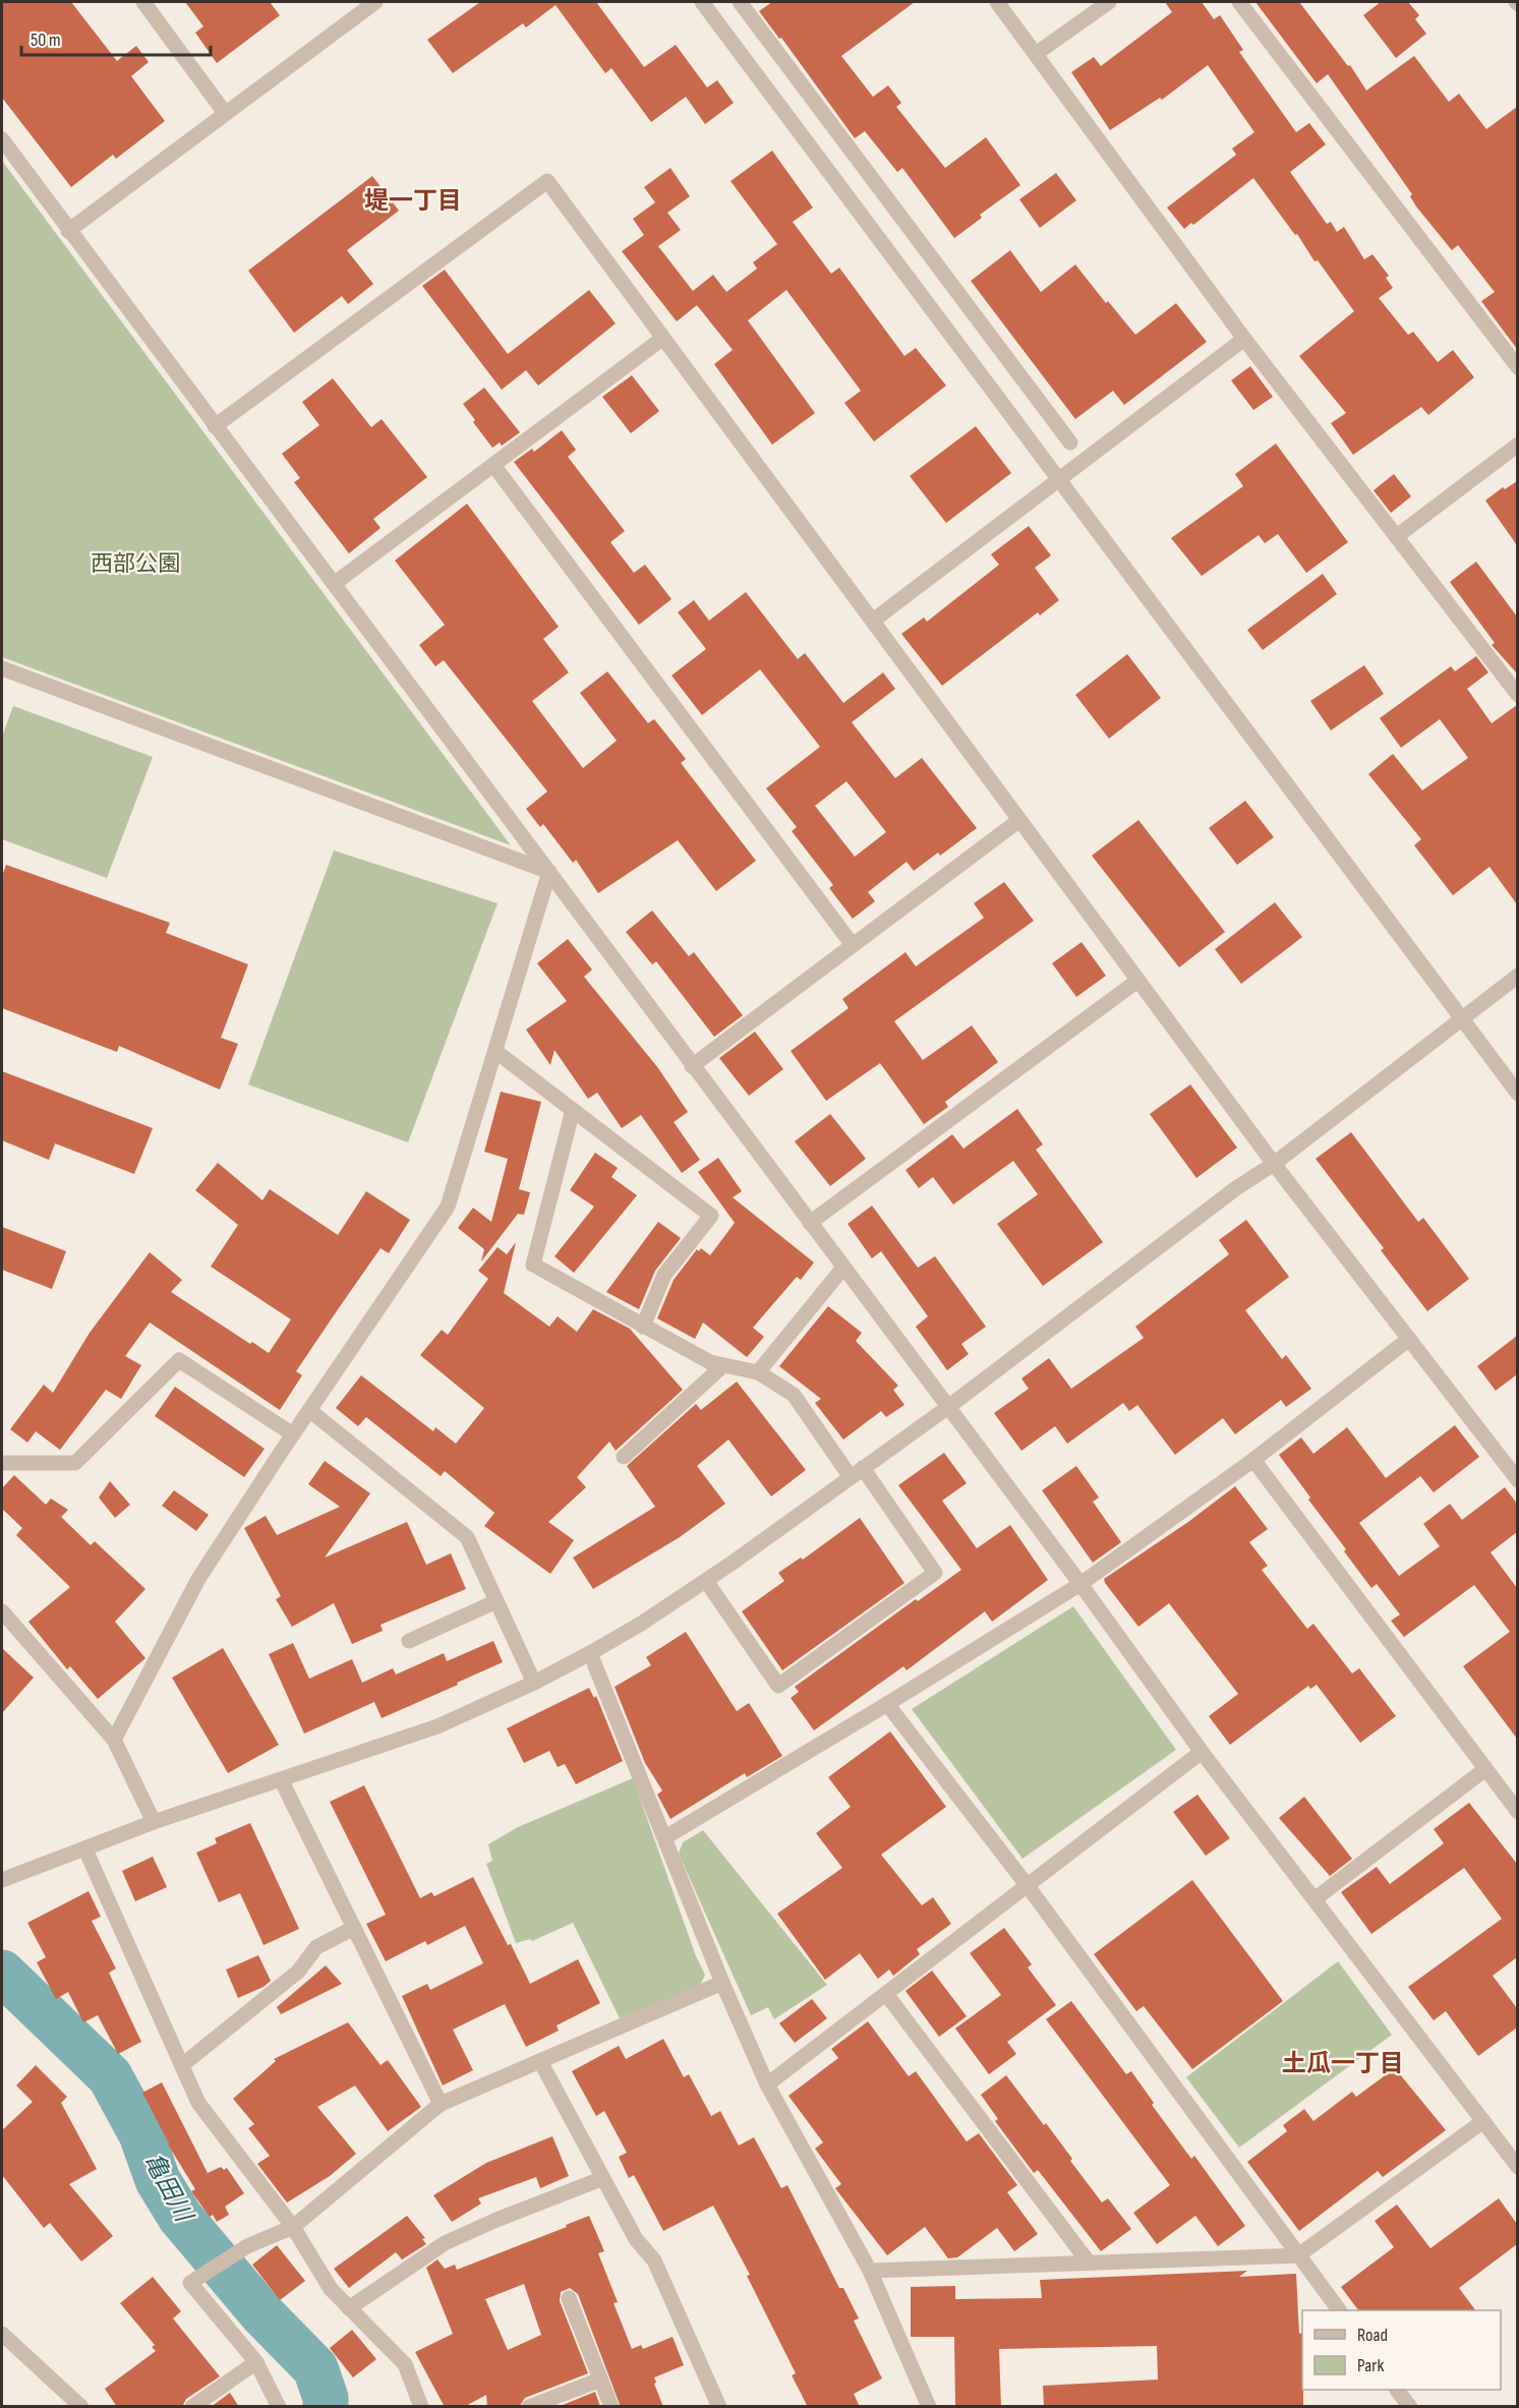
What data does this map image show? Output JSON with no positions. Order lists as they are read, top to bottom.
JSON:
{
  "districts": ["堤一丁目", "土瓜一丁目"],
  "water": ["亀田川"],
  "parks": ["西部公園"],
  "legend": ["Road", "Park"],
  "scale_bar": "50 m"
}
